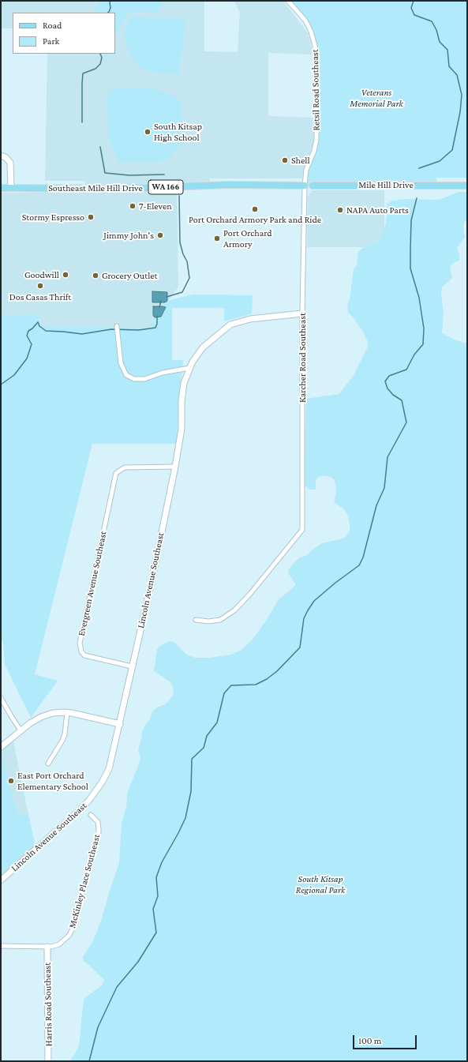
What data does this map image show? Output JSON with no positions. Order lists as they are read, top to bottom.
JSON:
{
  "streets": {
    "main road": ["Mile Hill Drive", "WA 166", "Southeast Mile Hill Drive"],
    "street": [
      "Retsil Road Southeast",
      "Karcher Road Southeast",
      "Lincoln Avenue Southeast",
      "Evergreen Avenue Southeast",
      "McKinley Place Southeast",
      "Harris Road Southeast"
    ]
  },
  "crossings": [
    ["Retsil Road Southeast", "Mile Hill Drive"],
    ["Retsil Road Southeast", "Southeast Mile Hill Drive"],
    ["Retsil Road Southeast", "Karcher Road Southeast"],
    ["Mile Hill Drive", "Southeast Mile Hill Drive"],
    ["Mile Hill Drive", "Karcher Road Southeast"],
    ["Southeast Mile Hill Drive", "Karcher Road Southeast"],
    ["Karcher Road Southeast", "Lincoln Avenue Southeast"],
    ["Lincoln Avenue Southeast", "Evergreen Avenue Southeast"],
    ["McKinley Place Southeast", "Harris Road Southeast"]
  ],
  "parks": ["Veterans Memorial Park", "South Kitsap Regional Park"],
  "places": [
    "South Kitsap High School",
    "Shell",
    "7-Eleven",
    "Port Orchard Armory Park and Ride",
    "NAPA Auto Parts",
    "Stormy Espresso",
    "Jimmy John's",
    "Port Orchard Armory",
    "Goodwill",
    "Grocery Outlet",
    "Dos Casas Thrift",
    "East Port Orchard Elementary School"
  ],
  "legend": ["Road", "Park"],
  "scale_bar": "100 m"
}
